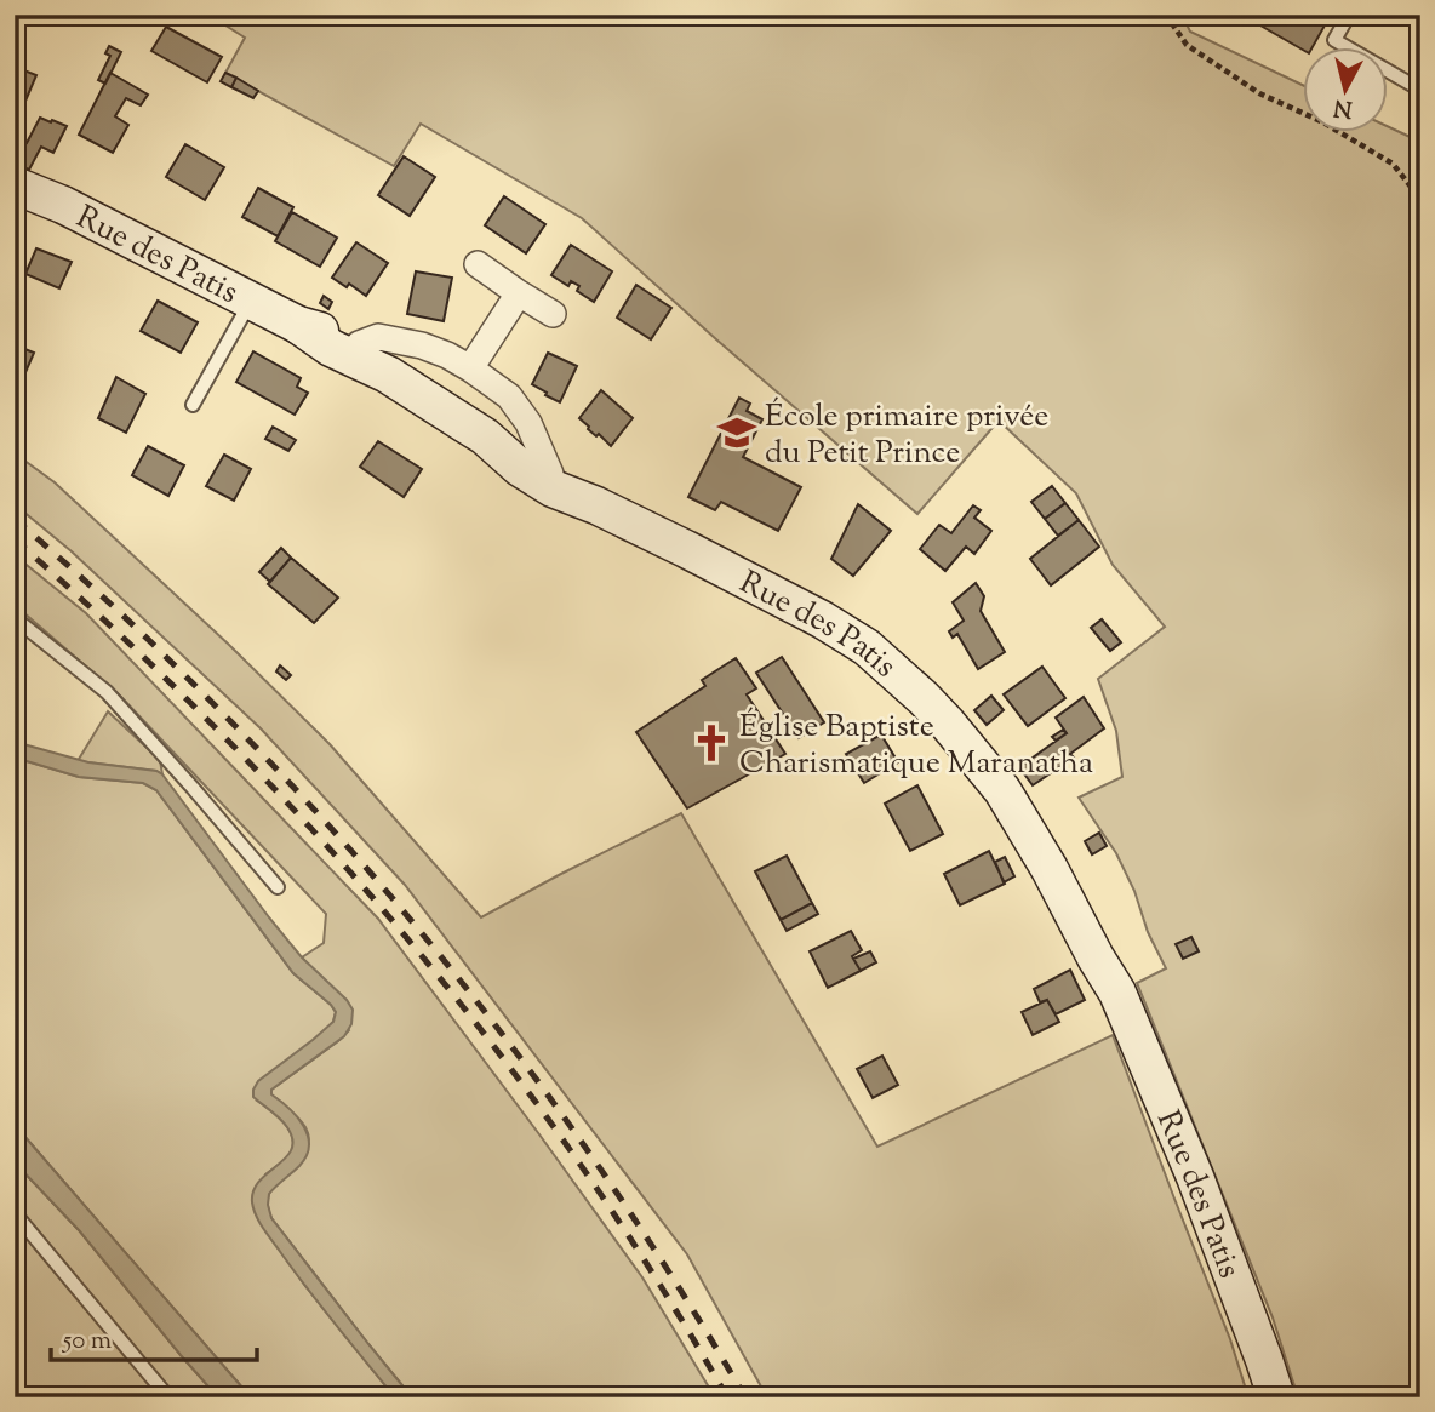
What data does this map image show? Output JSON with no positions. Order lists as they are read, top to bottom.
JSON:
{
  "streets": {
    "main road": ["Rue des Patis"]
  },
  "places": {
    "school or university": ["École primaire privée du Petit Prince"],
    "church": ["Église Baptiste Charismatique Maranatha"]
  },
  "scale_bar": "50 m",
  "north": "bottom"
}
